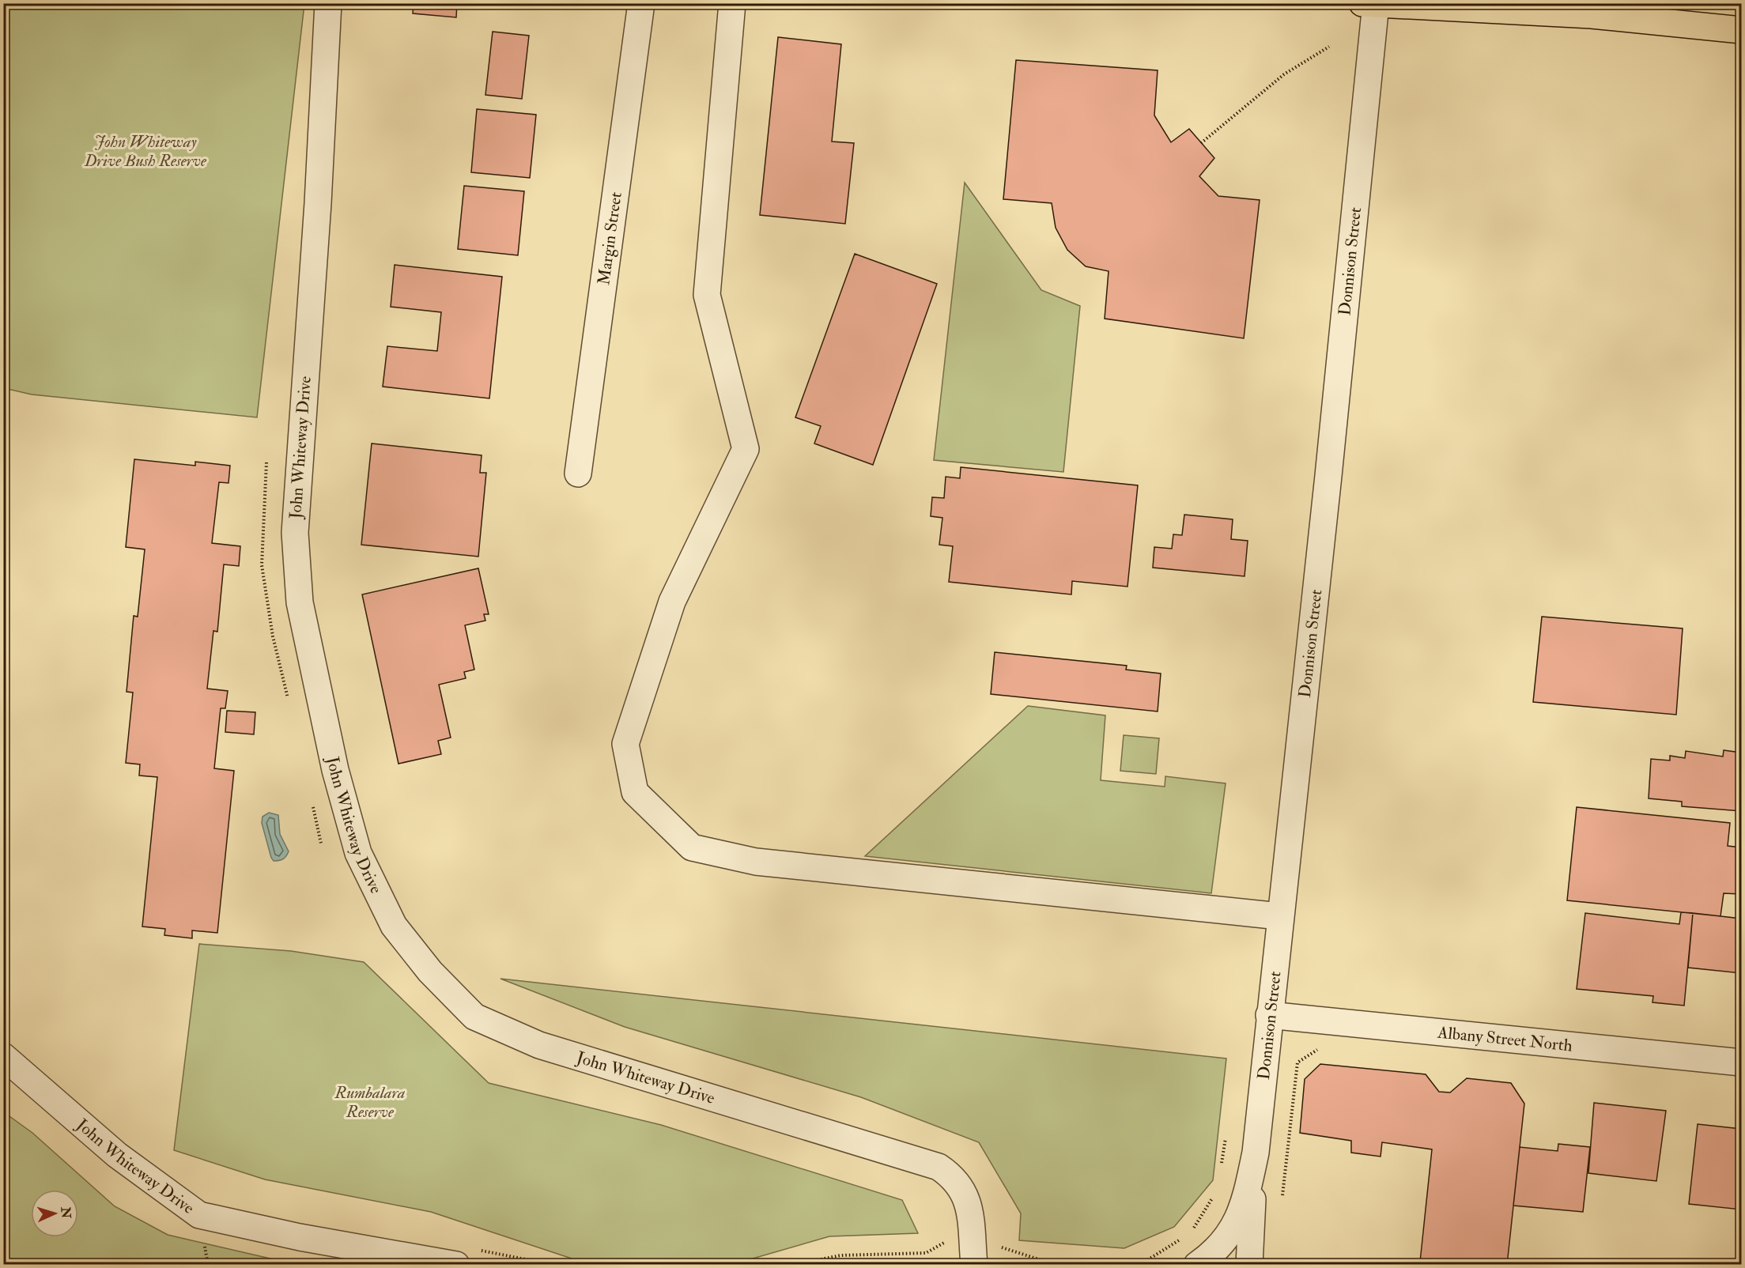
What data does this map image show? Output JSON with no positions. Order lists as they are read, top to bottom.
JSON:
{
  "streets": {
    "street": [
      "Margin Street",
      "Donnison Street",
      "John Whiteway Drive",
      "Albany Street North"
    ]
  },
  "crossings": [
    ["Donnison Street", "Albany Street North"]
  ],
  "parks": ["John Whiteway Drive Bush Reserve", "Rumbalara Reserve"],
  "north": "right"
}
